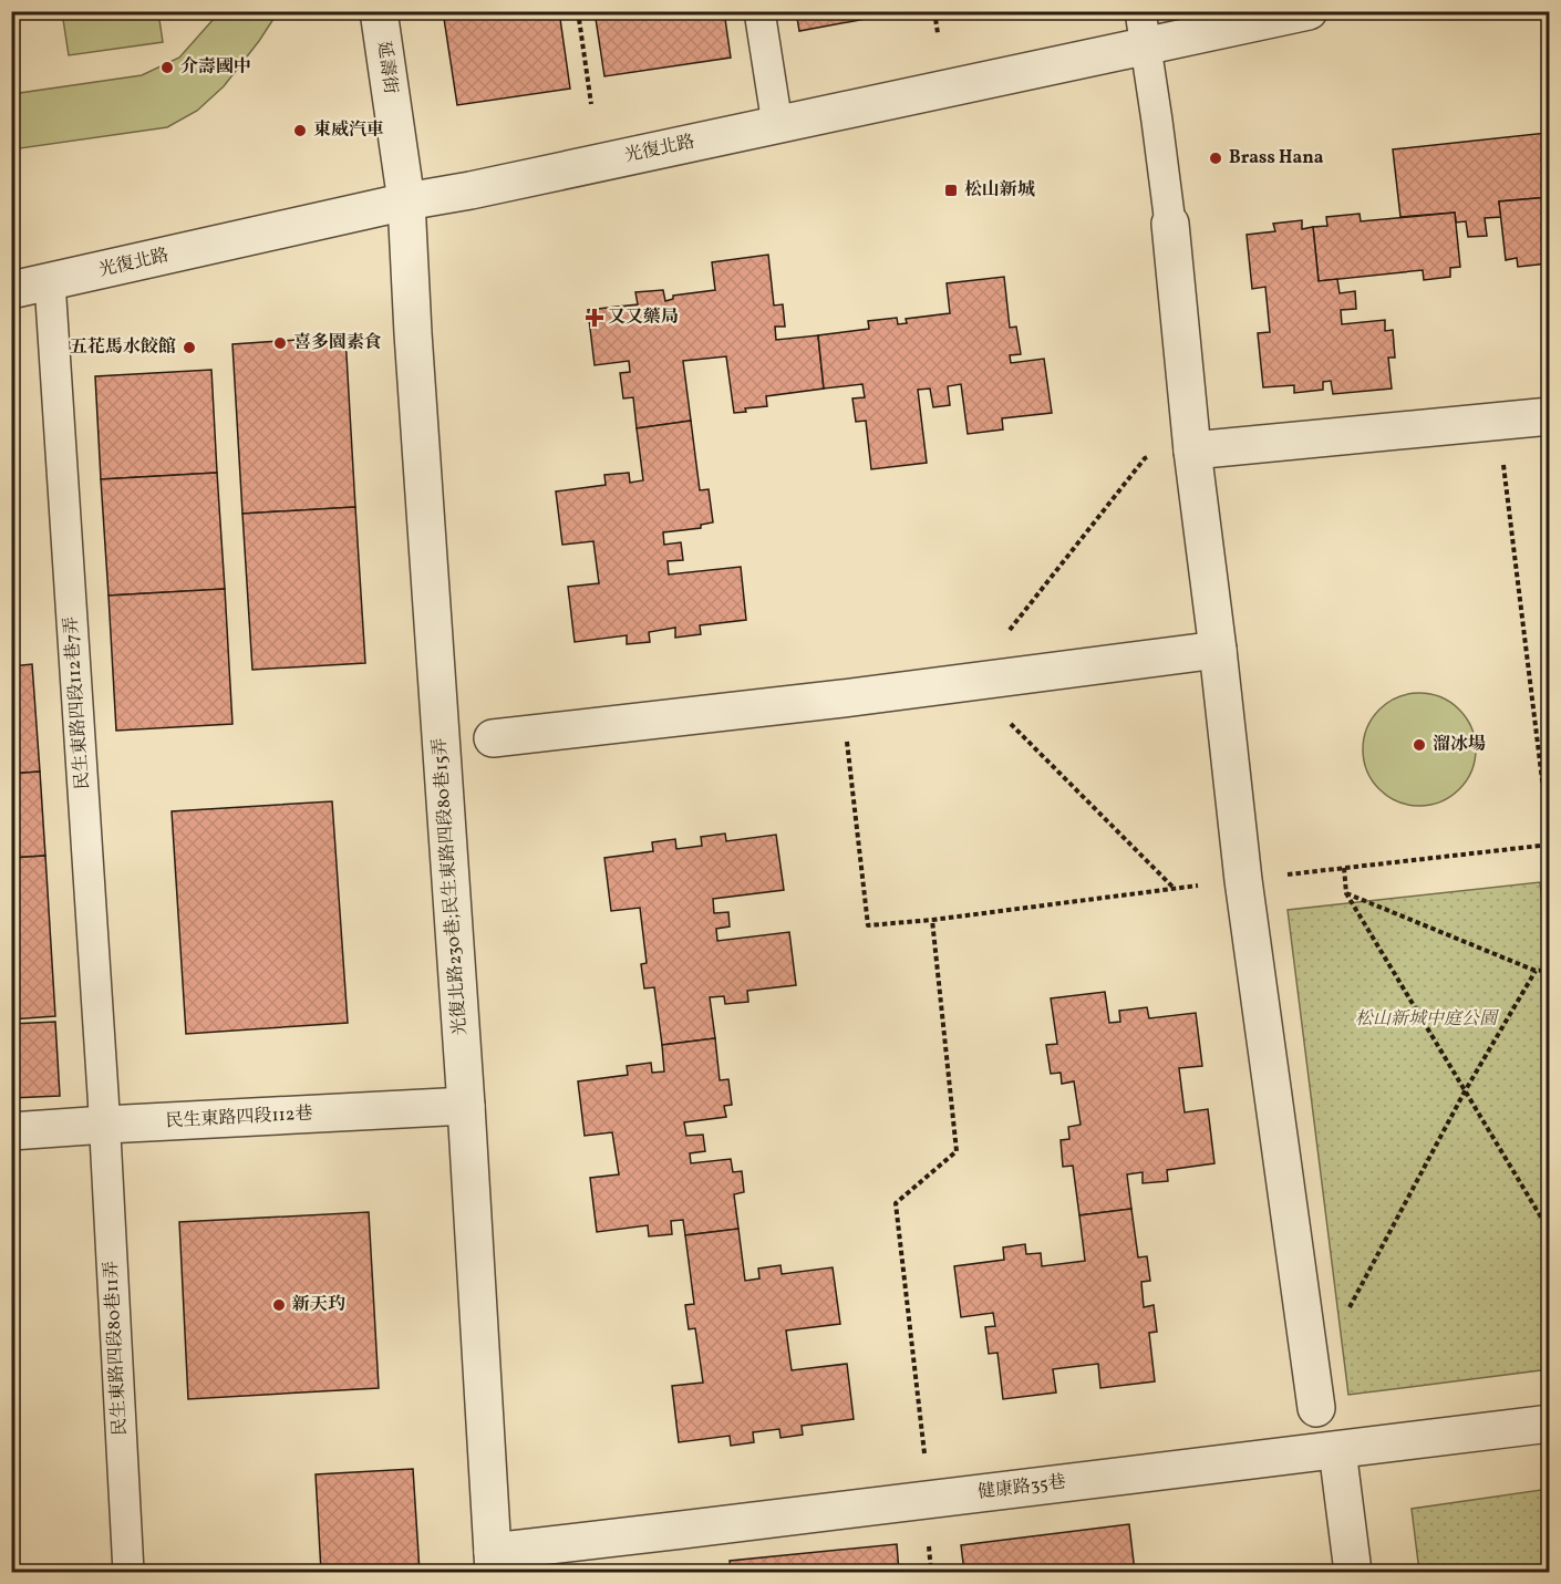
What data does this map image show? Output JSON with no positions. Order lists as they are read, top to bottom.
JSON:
{
  "streets": {
    "street": [
      "延壽街",
      "光復北路",
      "光復北路230巷;民生東路四段80巷15弄",
      "民生東路四段112巷",
      "健康路35巷"
    ],
    "lane": ["民生東路四段112巷7弄", "民生東路四段80巷11弄"]
  },
  "crossings": [
    ["延壽街", "光復北路"],
    ["延壽街", "光復北路230巷;民生東路四段80巷15弄"],
    ["光復北路", "民生東路四段112巷7弄"],
    ["光復北路", "光復北路230巷;民生東路四段80巷15弄"],
    ["民生東路四段112巷7弄", "民生東路四段112巷"],
    ["民生東路四段112巷7弄", "民生東路四段80巷11弄"],
    ["光復北路230巷;民生東路四段80巷15弄", "民生東路四段112巷"],
    ["光復北路230巷;民生東路四段80巷15弄", "健康路35巷"],
    ["民生東路四段112巷", "民生東路四段80巷11弄"]
  ],
  "parks": ["松山新城中庭公園"],
  "places": {
    "other": [
      "介壽國中",
      "東威汽車",
      "Brass Hana",
      "喜多園素食",
      "五花馬水餃館",
      "溜冰場",
      "新天玓"
    ],
    "transit": ["松山新城"],
    "health": ["又又藥局"]
  }
}
